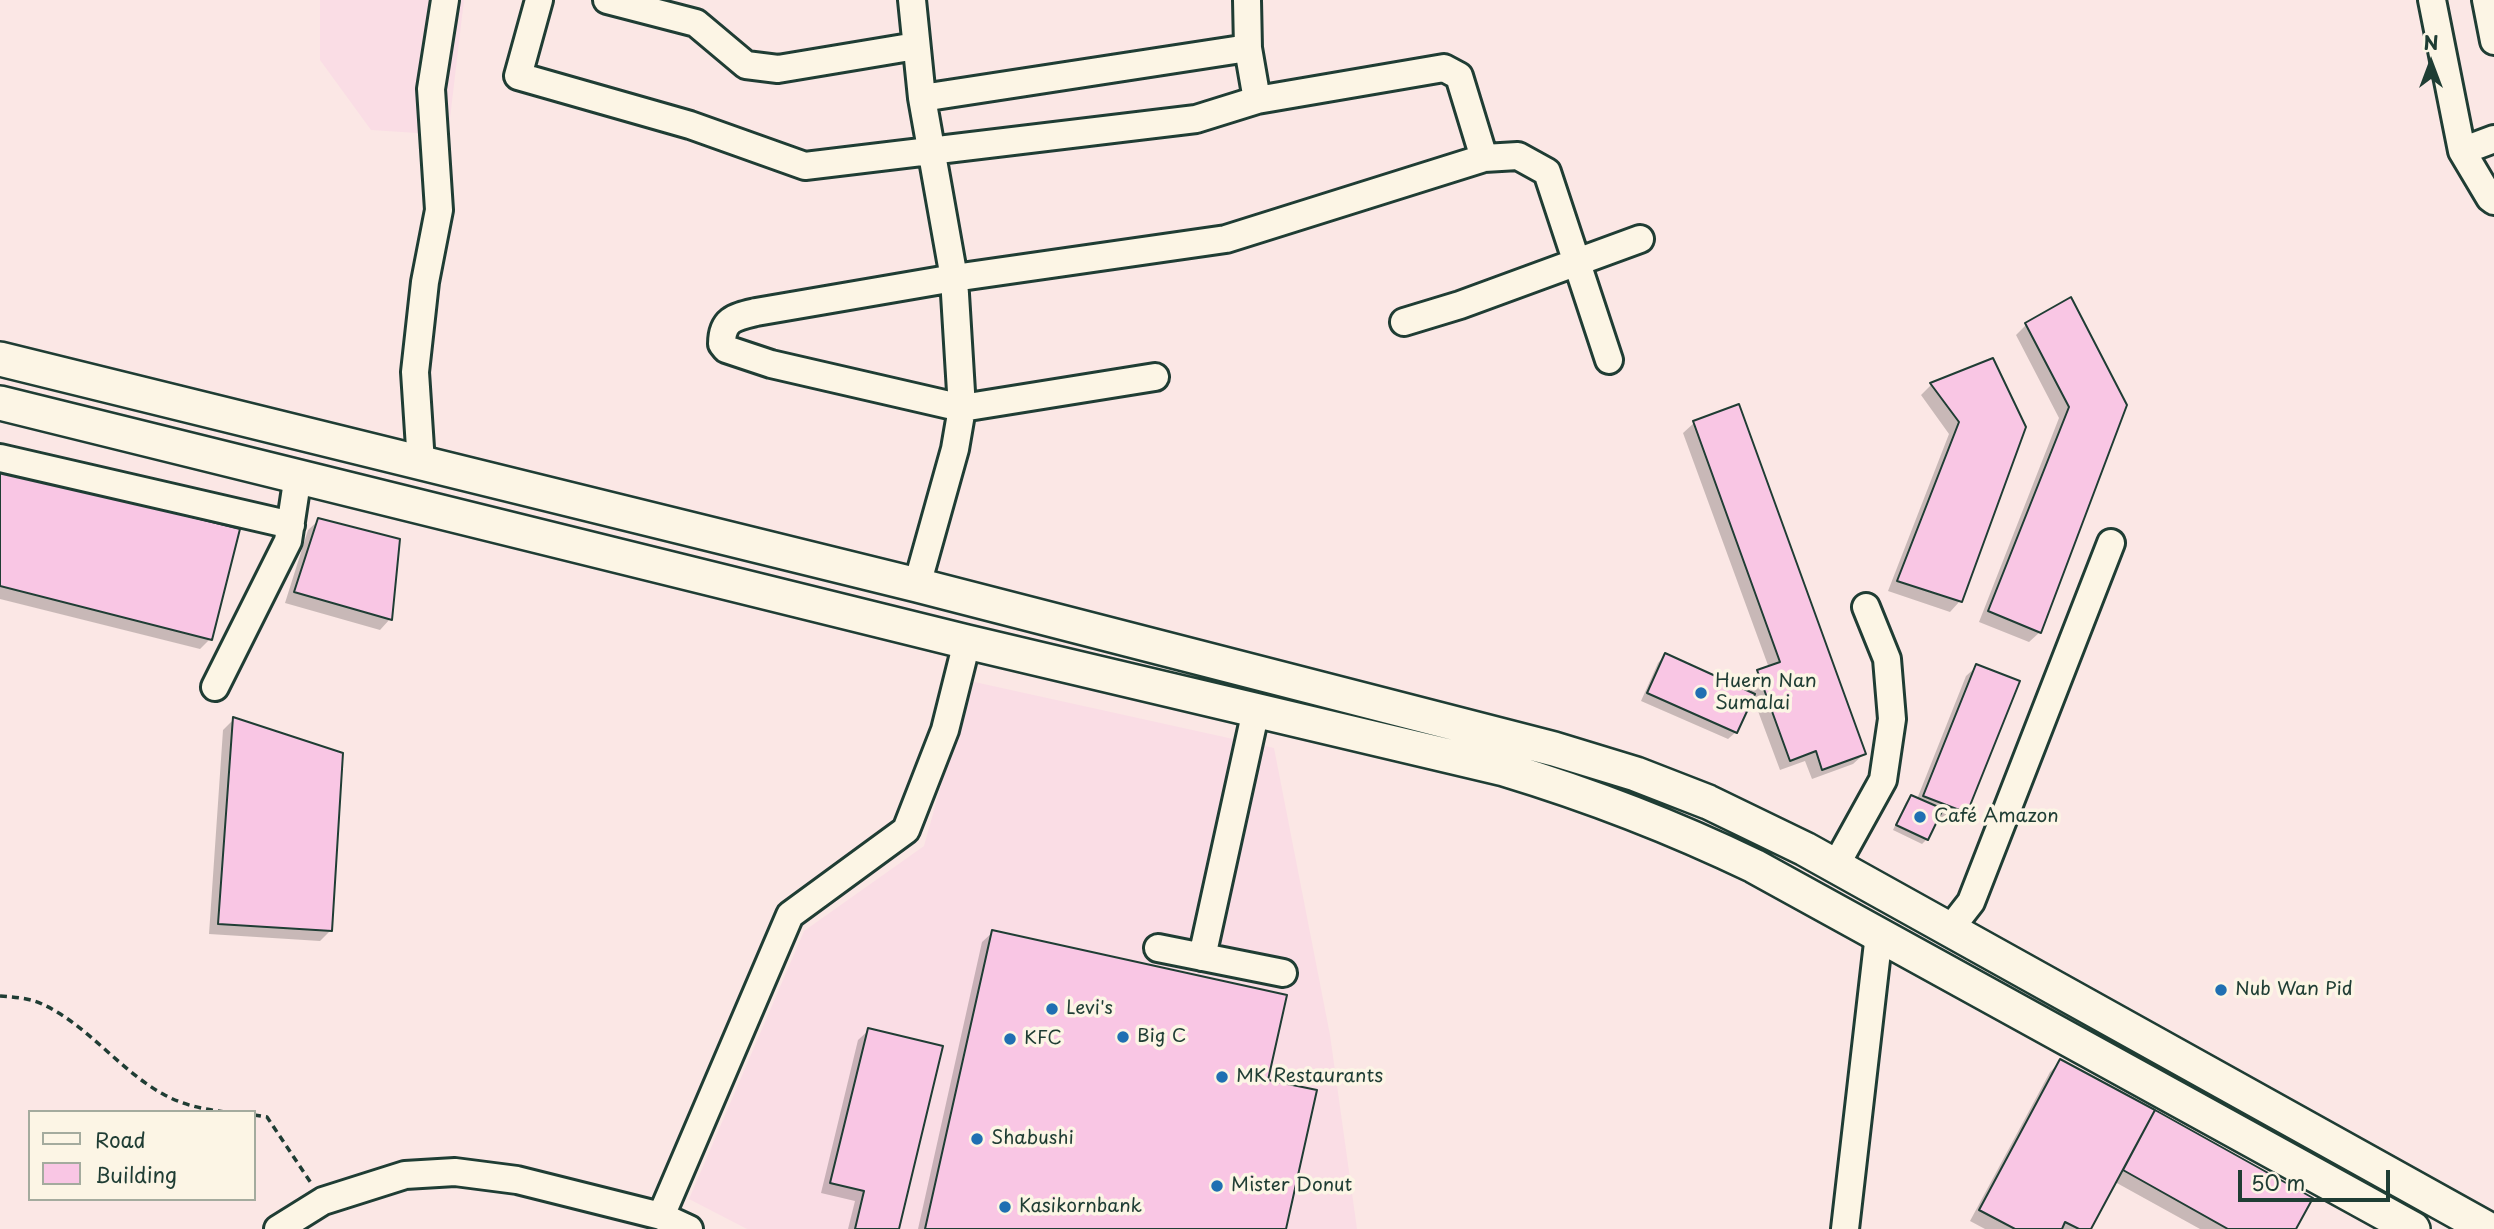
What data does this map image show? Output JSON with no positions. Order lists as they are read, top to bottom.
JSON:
{
  "places": [
    "Huern Nan Sumalai",
    "Café Amazon",
    "Nub Wan Pid",
    "Levi's",
    "Big C",
    "KFC",
    "MK Restaurants",
    "Shabushi",
    "Mister Donut",
    "Kasikornbank"
  ],
  "legend": ["Road", "Building"],
  "scale_bar": "50 m",
  "north": "top"
}
